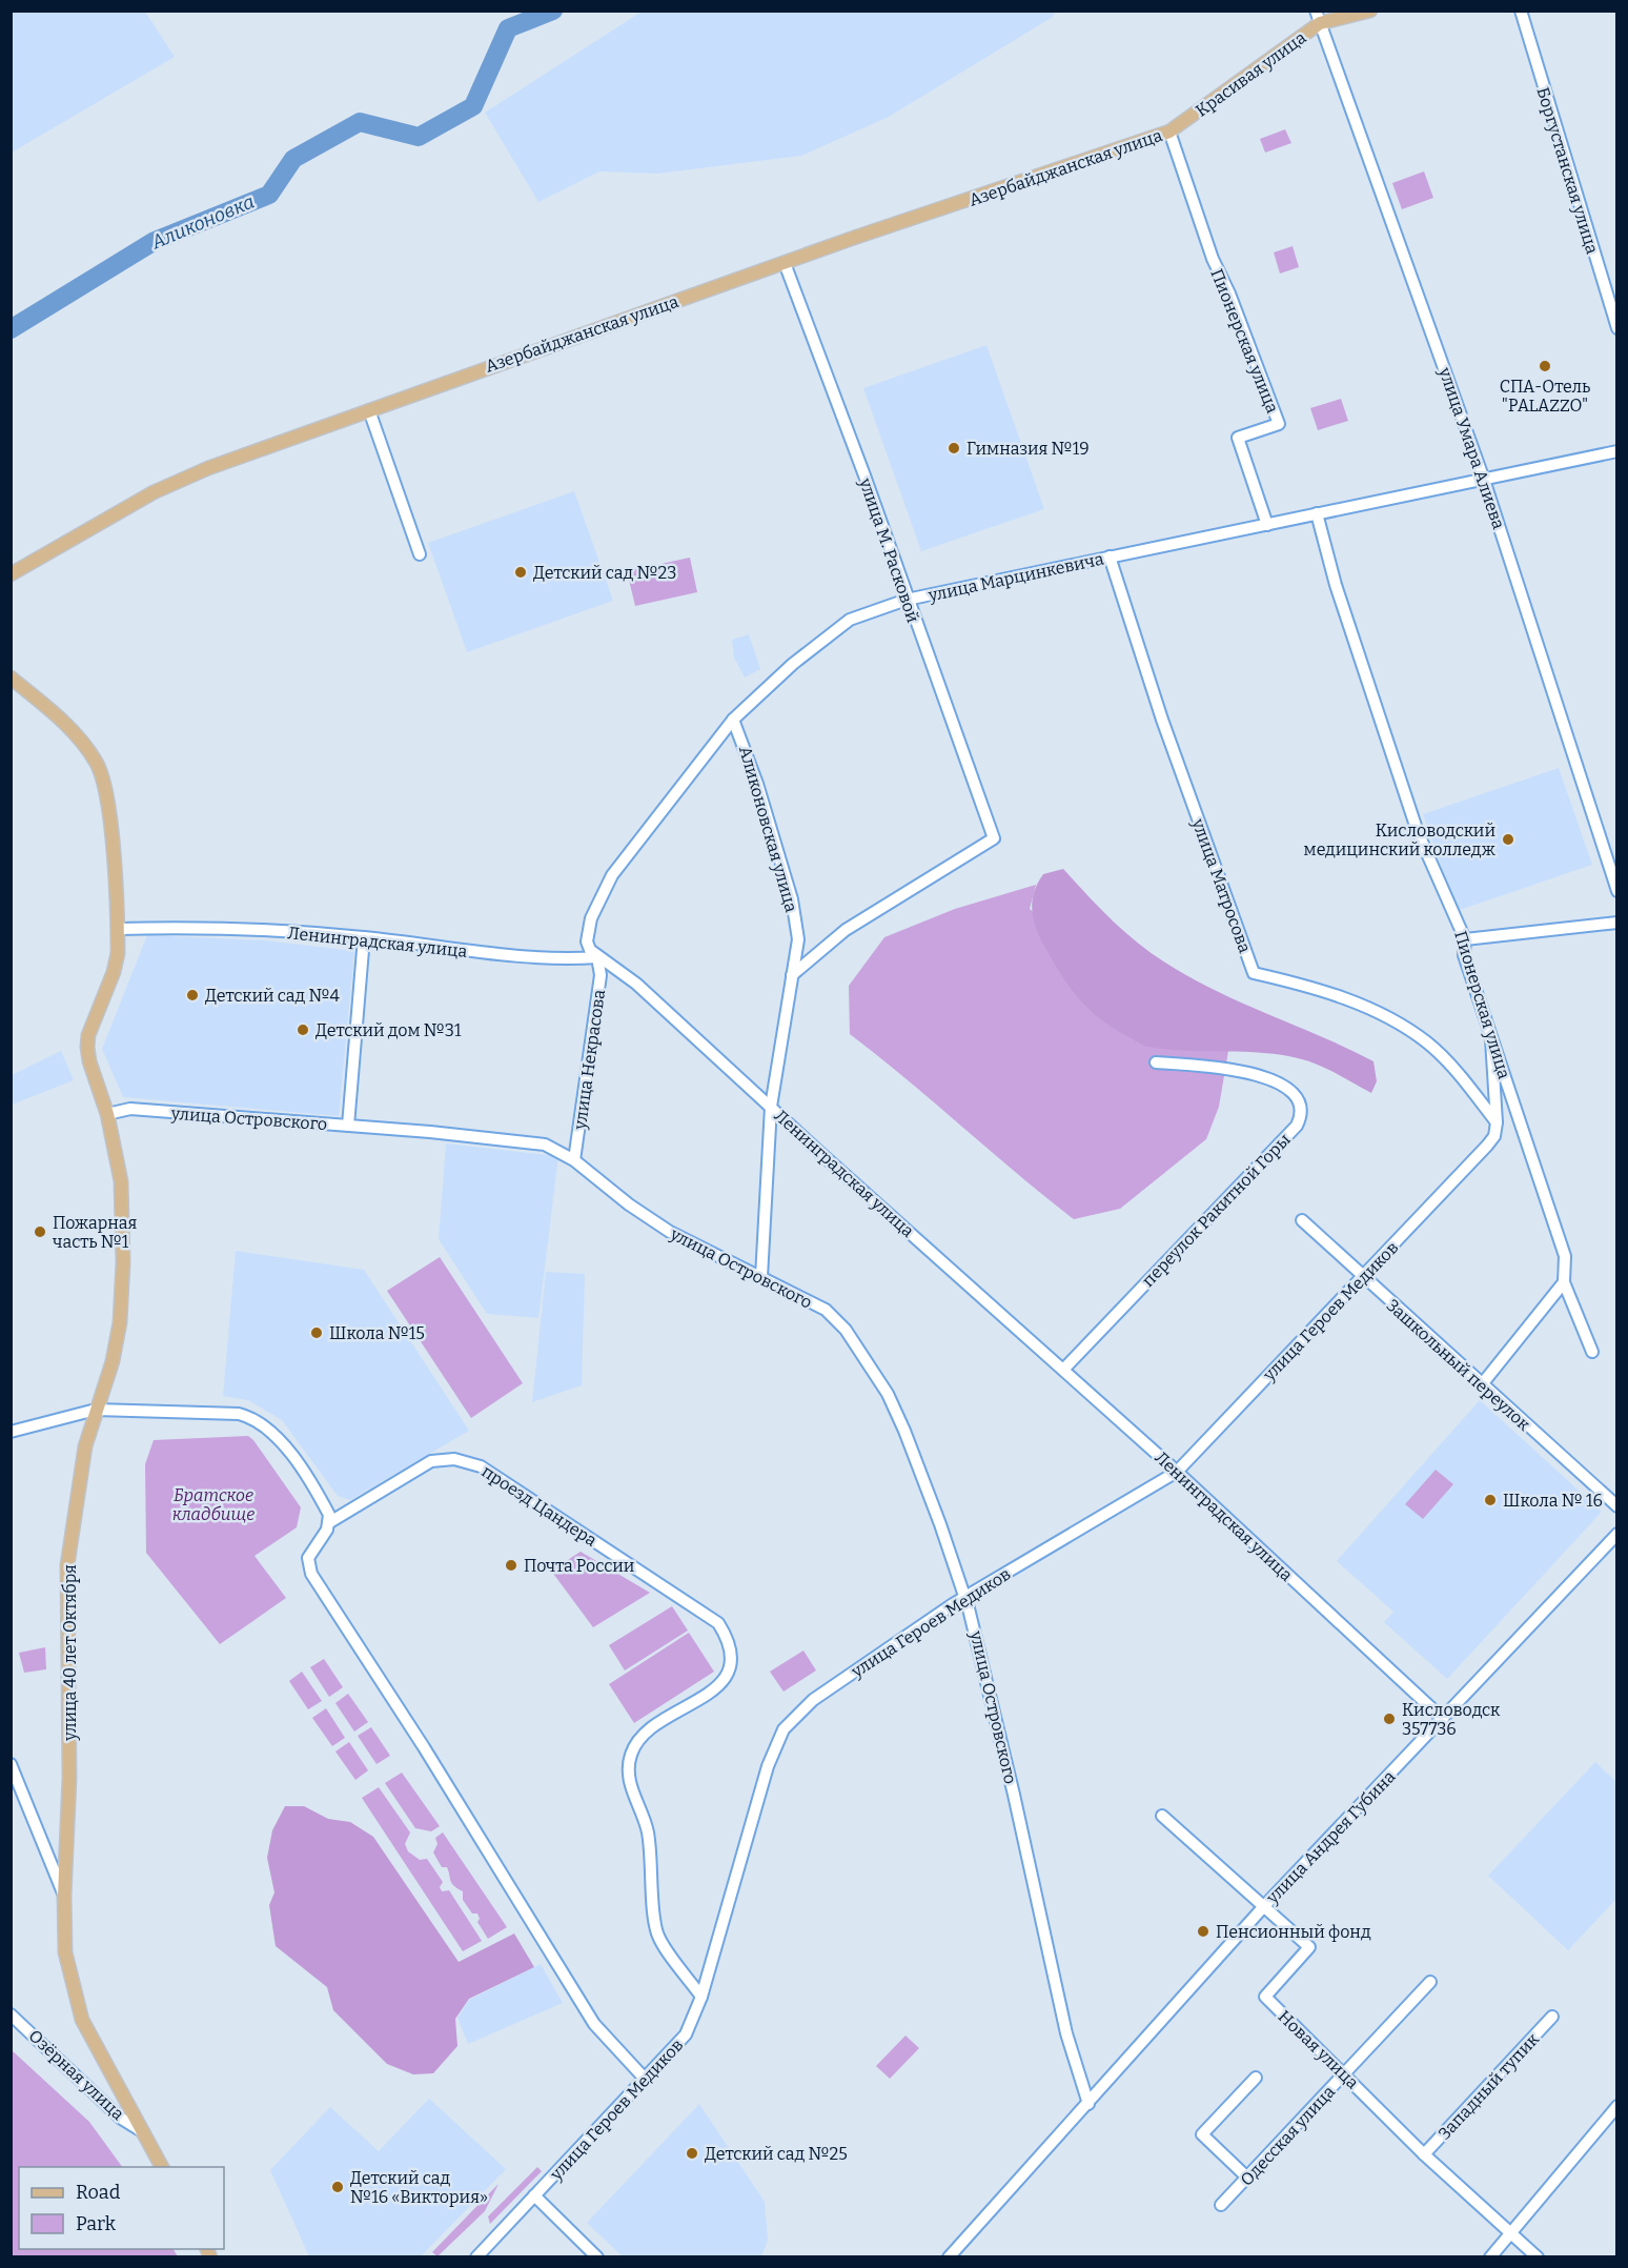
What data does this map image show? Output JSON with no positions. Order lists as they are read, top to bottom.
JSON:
{
  "streets": {
    "main road": ["Красивая улица", "Азербайджанская улица", "улица 40 лет Октября"],
    "street": [
      "Боргустанская улица",
      "Пионерская улица",
      "улица Умара Алиева",
      "улица М. Расковой",
      "улица Марцинкевича",
      "Аликоновская улица",
      "улица Матросова",
      "Ленинградская улица",
      "улица Некрасова",
      "улица Островского",
      "переулок Ракитной Горы",
      "улица Героев Медиков",
      "Зашкольный переулок",
      "проезд Цандера",
      "улица Андрея Губина",
      "Новая улица",
      "Озёрная улица",
      "Западный тупик",
      "Одесская улица"
    ]
  },
  "crossings": [
    ["Красивая улица", "Азербайджанская улица"],
    ["Красивая улица", "Пионерская улица"],
    ["Красивая улица", "улица Умара Алиева"],
    ["Азербайджанская улица", "Пионерская улица"],
    ["Азербайджанская улица", "улица М. Расковой"],
    ["Пионерская улица", "улица Марцинкевича"],
    ["Пионерская улица", "улица Героев Медиков"],
    ["улица Умара Алиева", "улица Марцинкевича"],
    ["улица М. Расковой", "улица Марцинкевича"],
    ["улица М. Расковой", "Аликоновская улица"],
    ["улица Марцинкевича", "Аликоновская улица"],
    ["улица Марцинкевича", "улица Матросова"],
    ["улица Марцинкевича", "Ленинградская улица"],
    ["улица Марцинкевича", "улица Некрасова"],
    ["Аликоновская улица", "Ленинградская улица"],
    ["Аликоновская улица", "улица Островского"],
    ["улица Матросова", "улица Героев Медиков"],
    ["Ленинградская улица", "улица Некрасова"],
    ["Ленинградская улица", "переулок Ракитной Горы"],
    ["Ленинградская улица", "улица Героев Медиков"],
    ["Ленинградская улица", "улица 40 лет Октября"],
    ["Ленинградская улица", "улица Андрея Губина"],
    ["улица Некрасова", "улица Островского"],
    ["улица Островского", "улица Героев Медиков"],
    ["улица Островского", "улица 40 лет Октября"],
    ["улица Островского", "улица Андрея Губина"],
    ["улица Героев Медиков", "Зашкольный переулок"],
    ["улица Героев Медиков", "проезд Цандера"],
    ["улица 40 лет Октября", "Озёрная улица"],
    ["улица Андрея Губина", "Новая улица"],
    ["Новая улица", "Западный тупик"],
    ["Новая улица", "Одесская улица"]
  ],
  "water": ["Аликоновка"],
  "parks": ["Братское кладбище"],
  "places": [
    "СПА-Отель \"PALAZZO\"",
    "Гимназия №19",
    "Детский сад №23",
    "Кисловодский медицинский колледж",
    "Детский сад №4",
    "Детский дом №31",
    "Пожарная часть №1",
    "Школа №15",
    "Школа № 16",
    "Почта России",
    "Кисловодск 357736",
    "Пенсионный фонд",
    "Детский сад №25",
    "Детский сад №16 «Виктория»"
  ],
  "legend": ["Road", "Park"]
}
